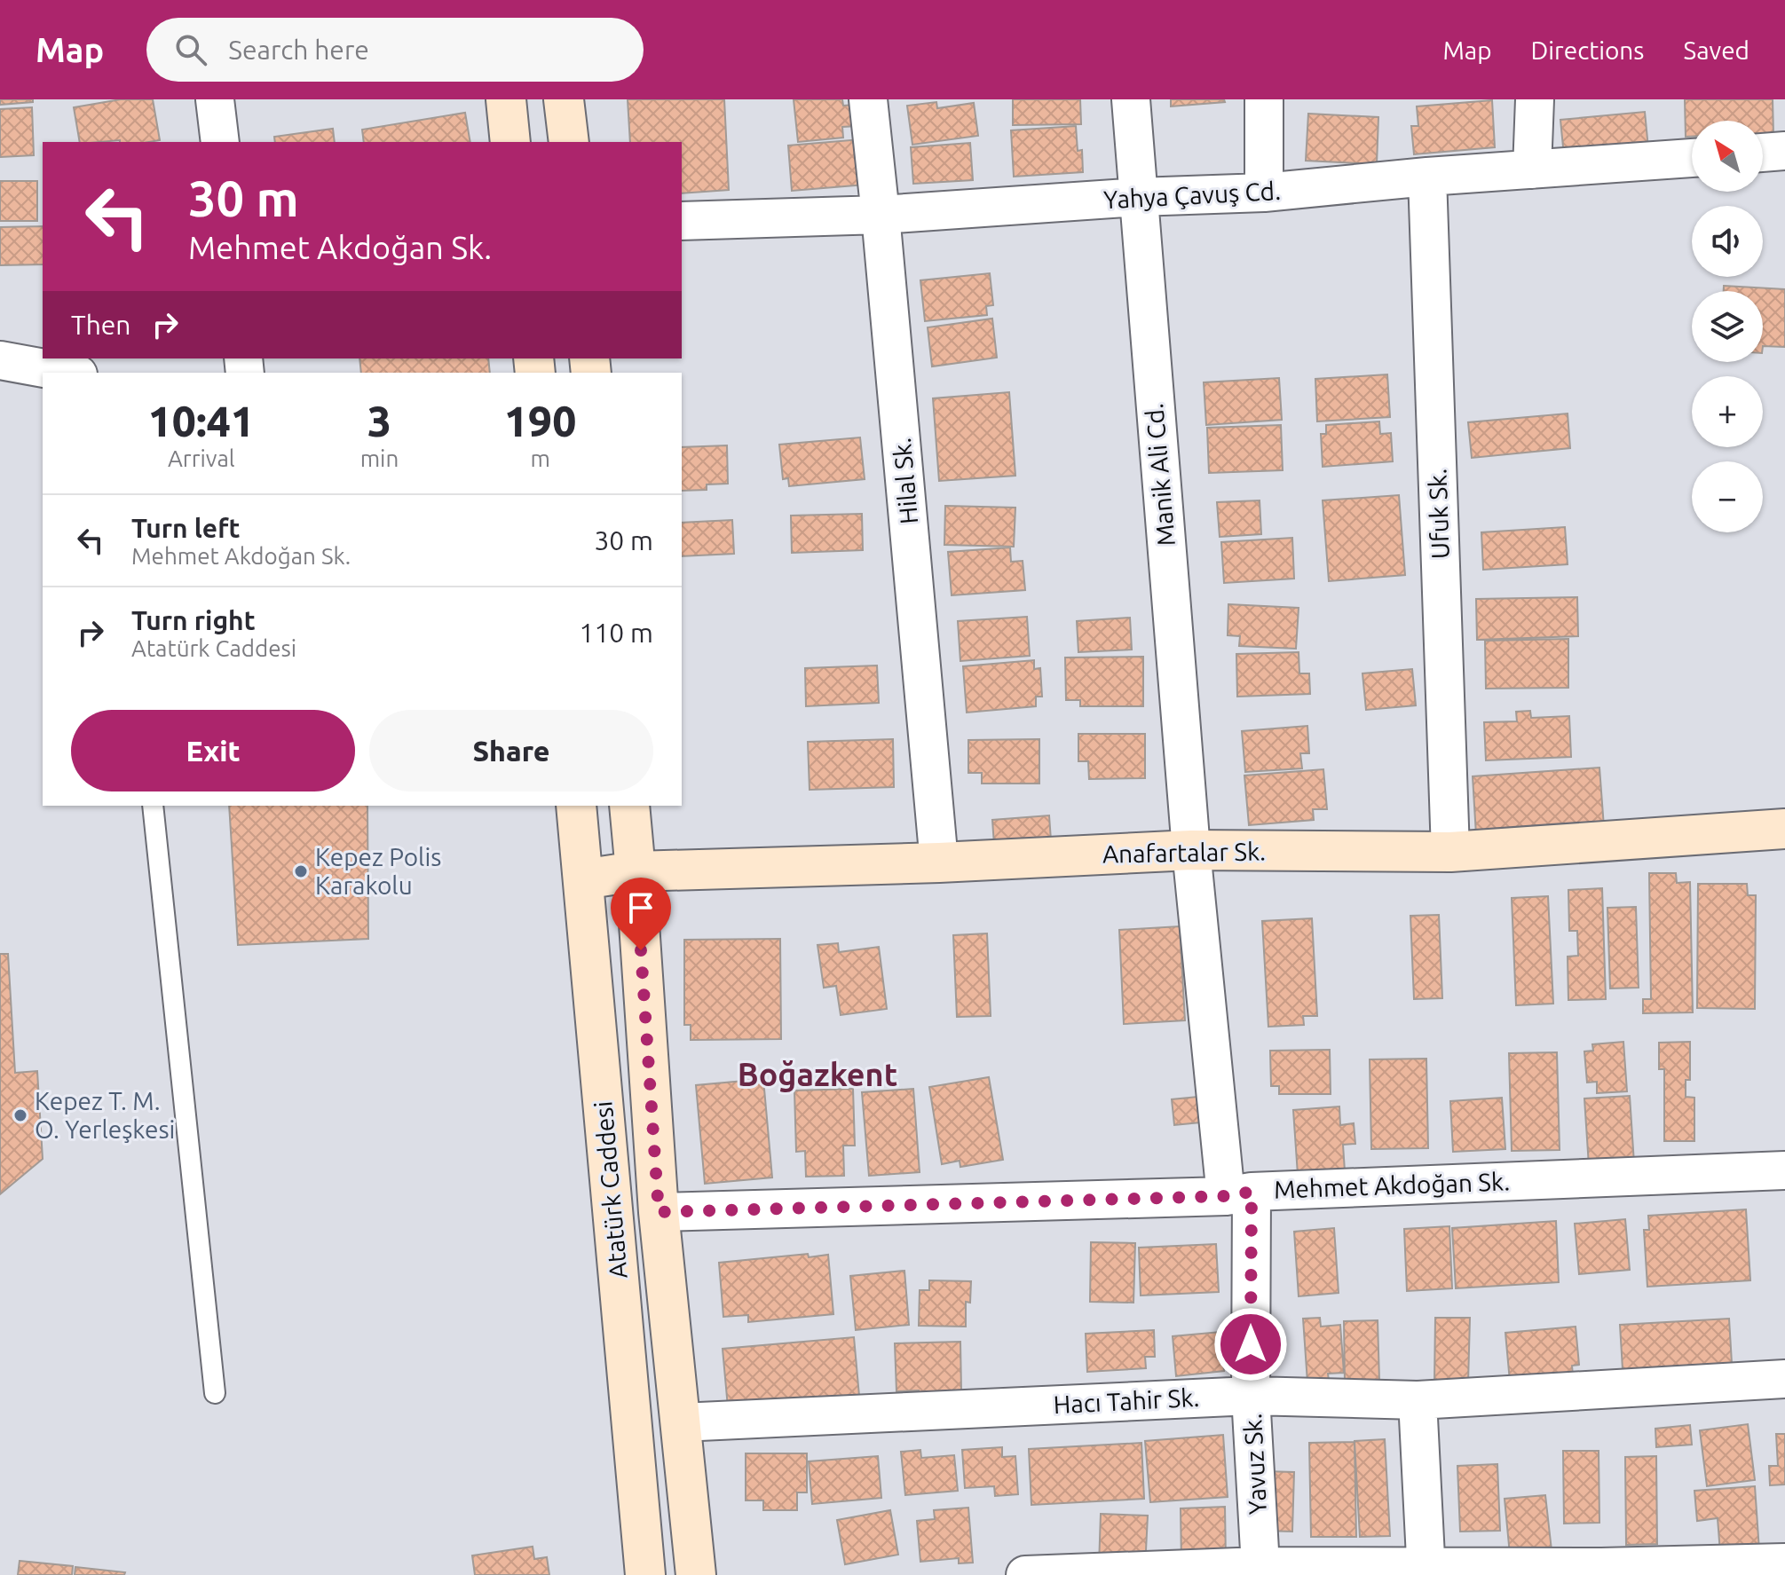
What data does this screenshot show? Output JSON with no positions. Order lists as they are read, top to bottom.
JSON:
{
  "streets": {
    "main road": ["Anafartalar Sk.", "Atatürk Caddesi"],
    "street": [
      "Yahya Çavuş Cd.",
      "Manik Ali Cd.",
      "Hilal Sk.",
      "Ufuk Sk.",
      "Mehmet Akdoğan Sk.",
      "Hacı Tahir Sk.",
      "Yavuz Sk."
    ]
  },
  "crossings": [
    ["Yahya Çavuş Cd.", "Manik Ali Cd."],
    ["Yahya Çavuş Cd.", "Hilal Sk."],
    ["Yahya Çavuş Cd.", "Ufuk Sk."],
    ["Manik Ali Cd.", "Anafartalar Sk."],
    ["Manik Ali Cd.", "Mehmet Akdoğan Sk."],
    ["Manik Ali Cd.", "Yavuz Sk."],
    ["Hilal Sk.", "Anafartalar Sk."],
    ["Ufuk Sk.", "Anafartalar Sk."],
    ["Anafartalar Sk.", "Atatürk Caddesi"],
    ["Mehmet Akdoğan Sk.", "Atatürk Caddesi"],
    ["Mehmet Akdoğan Sk.", "Yavuz Sk."],
    ["Atatürk Caddesi", "Hacı Tahir Sk."],
    ["Hacı Tahir Sk.", "Yavuz Sk."]
  ],
  "districts": ["Boğazkent"],
  "places": ["Kepez Polis Karakolu", "Kepez T. M. O. Yerleşkesi"],
  "north": "top left",
  "page": {
    "header": "Map",
    "search": "Search here",
    "nav": ["Map", "Directions", "Saved"],
    "map_buttons": ["+", "−"],
    "turn": ["30 m", "Mehmet Akdoğan Sk."],
    "then": "Then",
    "eta": [
      "10:41",
      "Arrival",
      "3",
      "min",
      "190",
      "m"
    ],
    "list": [
      {
        "name": "Turn left",
        "note": "Mehmet Akdoğan Sk.",
        "value": "30 m"
      },
      {
        "name": "Turn right",
        "note": "Atatürk Caddesi",
        "value": "110 m"
      }
    ],
    "buttons": ["Exit", "Share"]
  }
}
